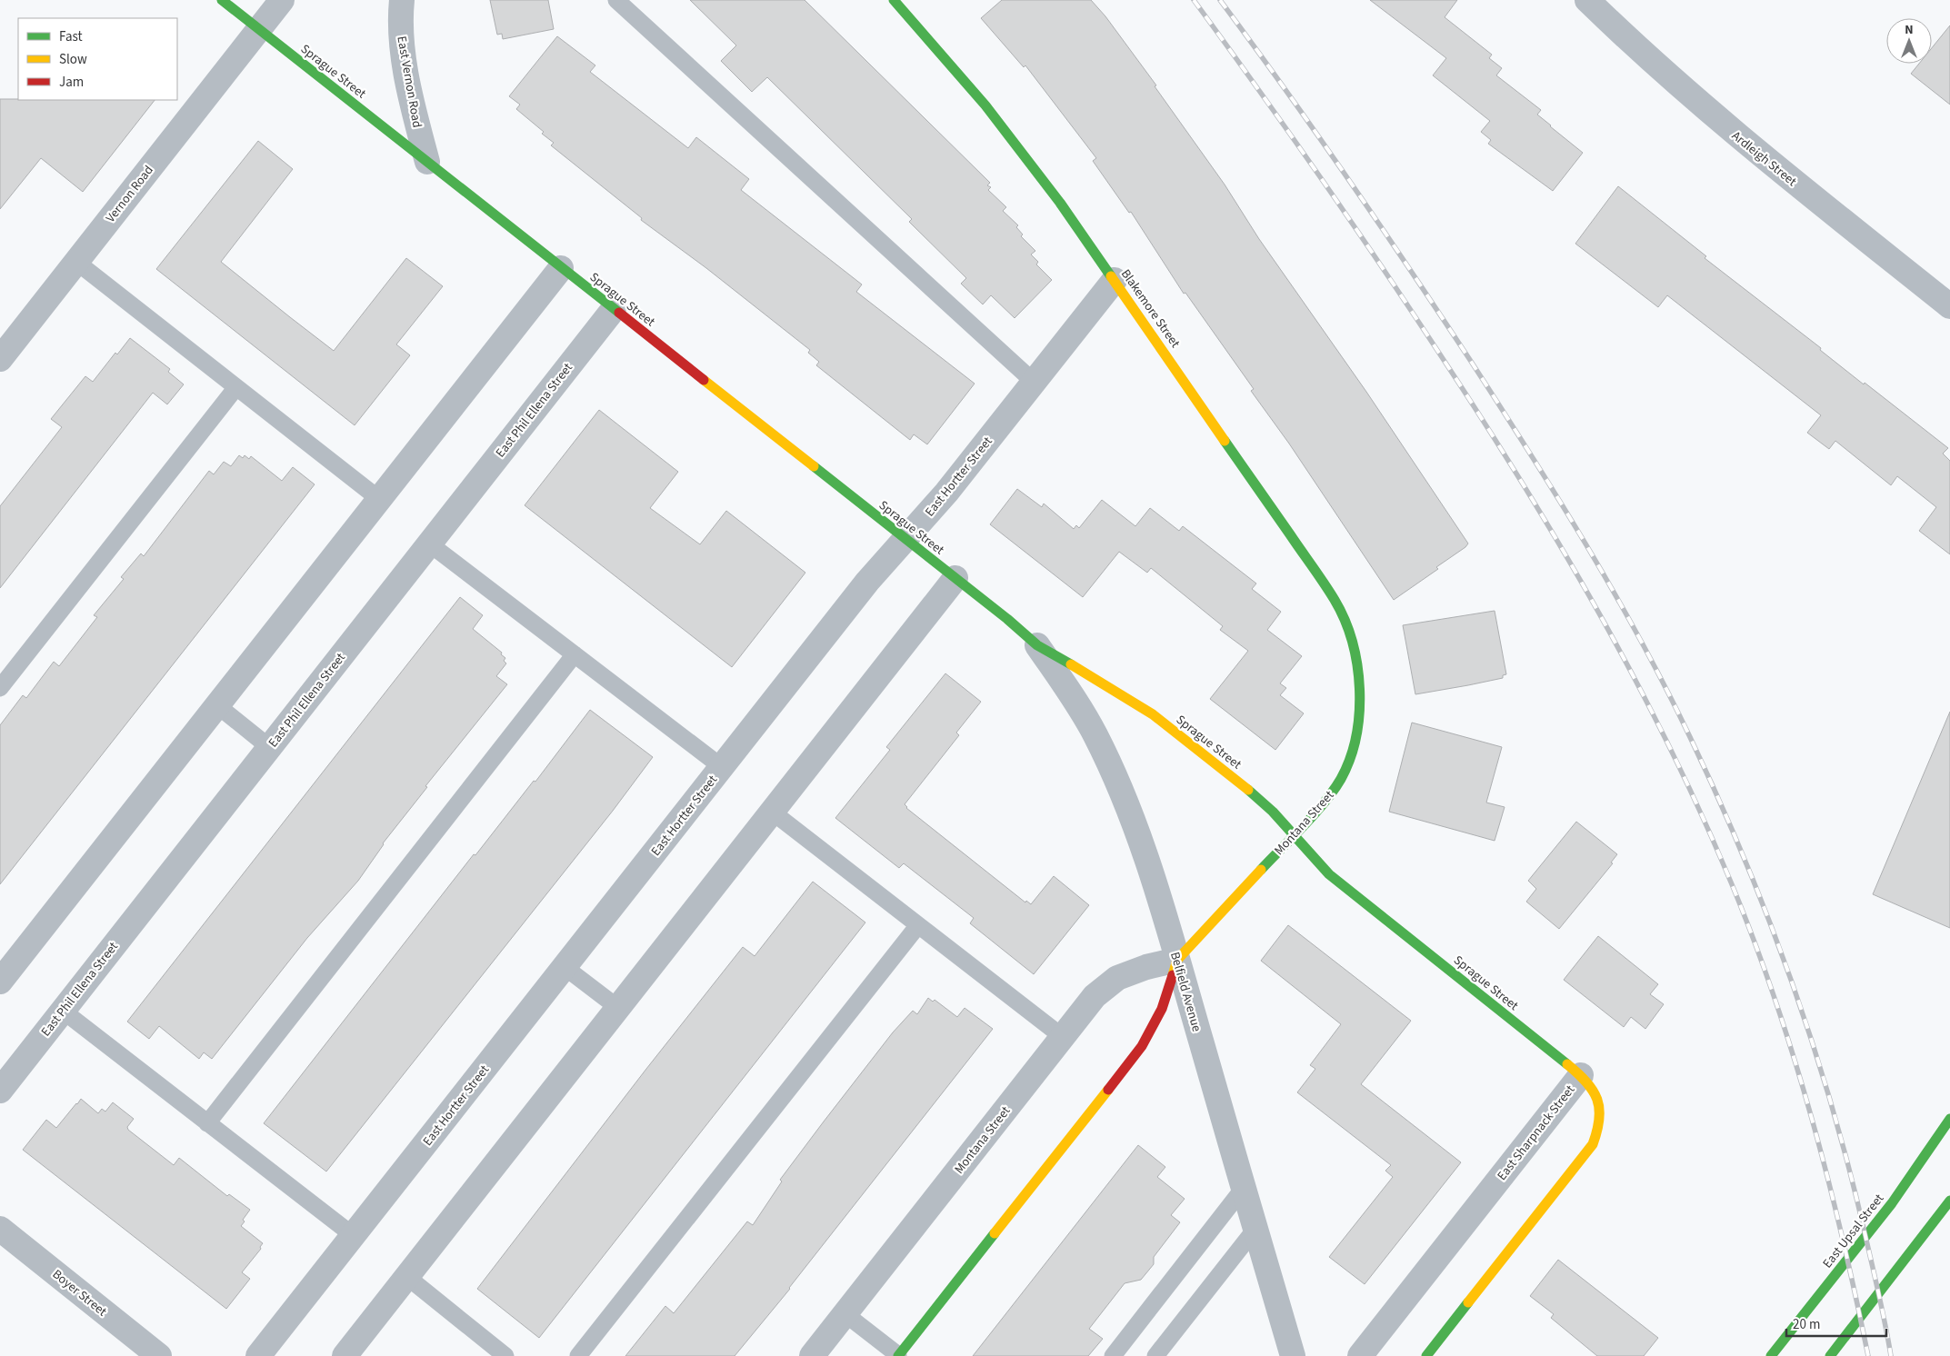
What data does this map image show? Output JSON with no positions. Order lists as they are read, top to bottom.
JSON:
{
  "streets": {
    "street": [
      "Sprague Street",
      "East Vernon Road",
      "Ardleigh Street",
      "Vernon Road",
      "Blakemore Street",
      "East Phil Ellena Street",
      "East Hortter Street",
      "Montana Street",
      "Belfield Avenue",
      "East Sharpnack Street",
      "East Upsal Street",
      "Boyer Street"
    ]
  },
  "crossings": [
    ["Sprague Street", "East Vernon Road"],
    ["Sprague Street", "Vernon Road"],
    ["Sprague Street", "East Phil Ellena Street"],
    ["Sprague Street", "East Hortter Street"],
    ["Sprague Street", "Montana Street"],
    ["Sprague Street", "Belfield Avenue"],
    ["Sprague Street", "East Sharpnack Street"],
    ["Blakemore Street", "East Hortter Street"],
    ["Blakemore Street", "Montana Street"],
    ["Montana Street", "Belfield Avenue"]
  ],
  "legend": ["Fast", "Slow", "Jam"],
  "scale_bar": "20 m",
  "north": "top"
}
